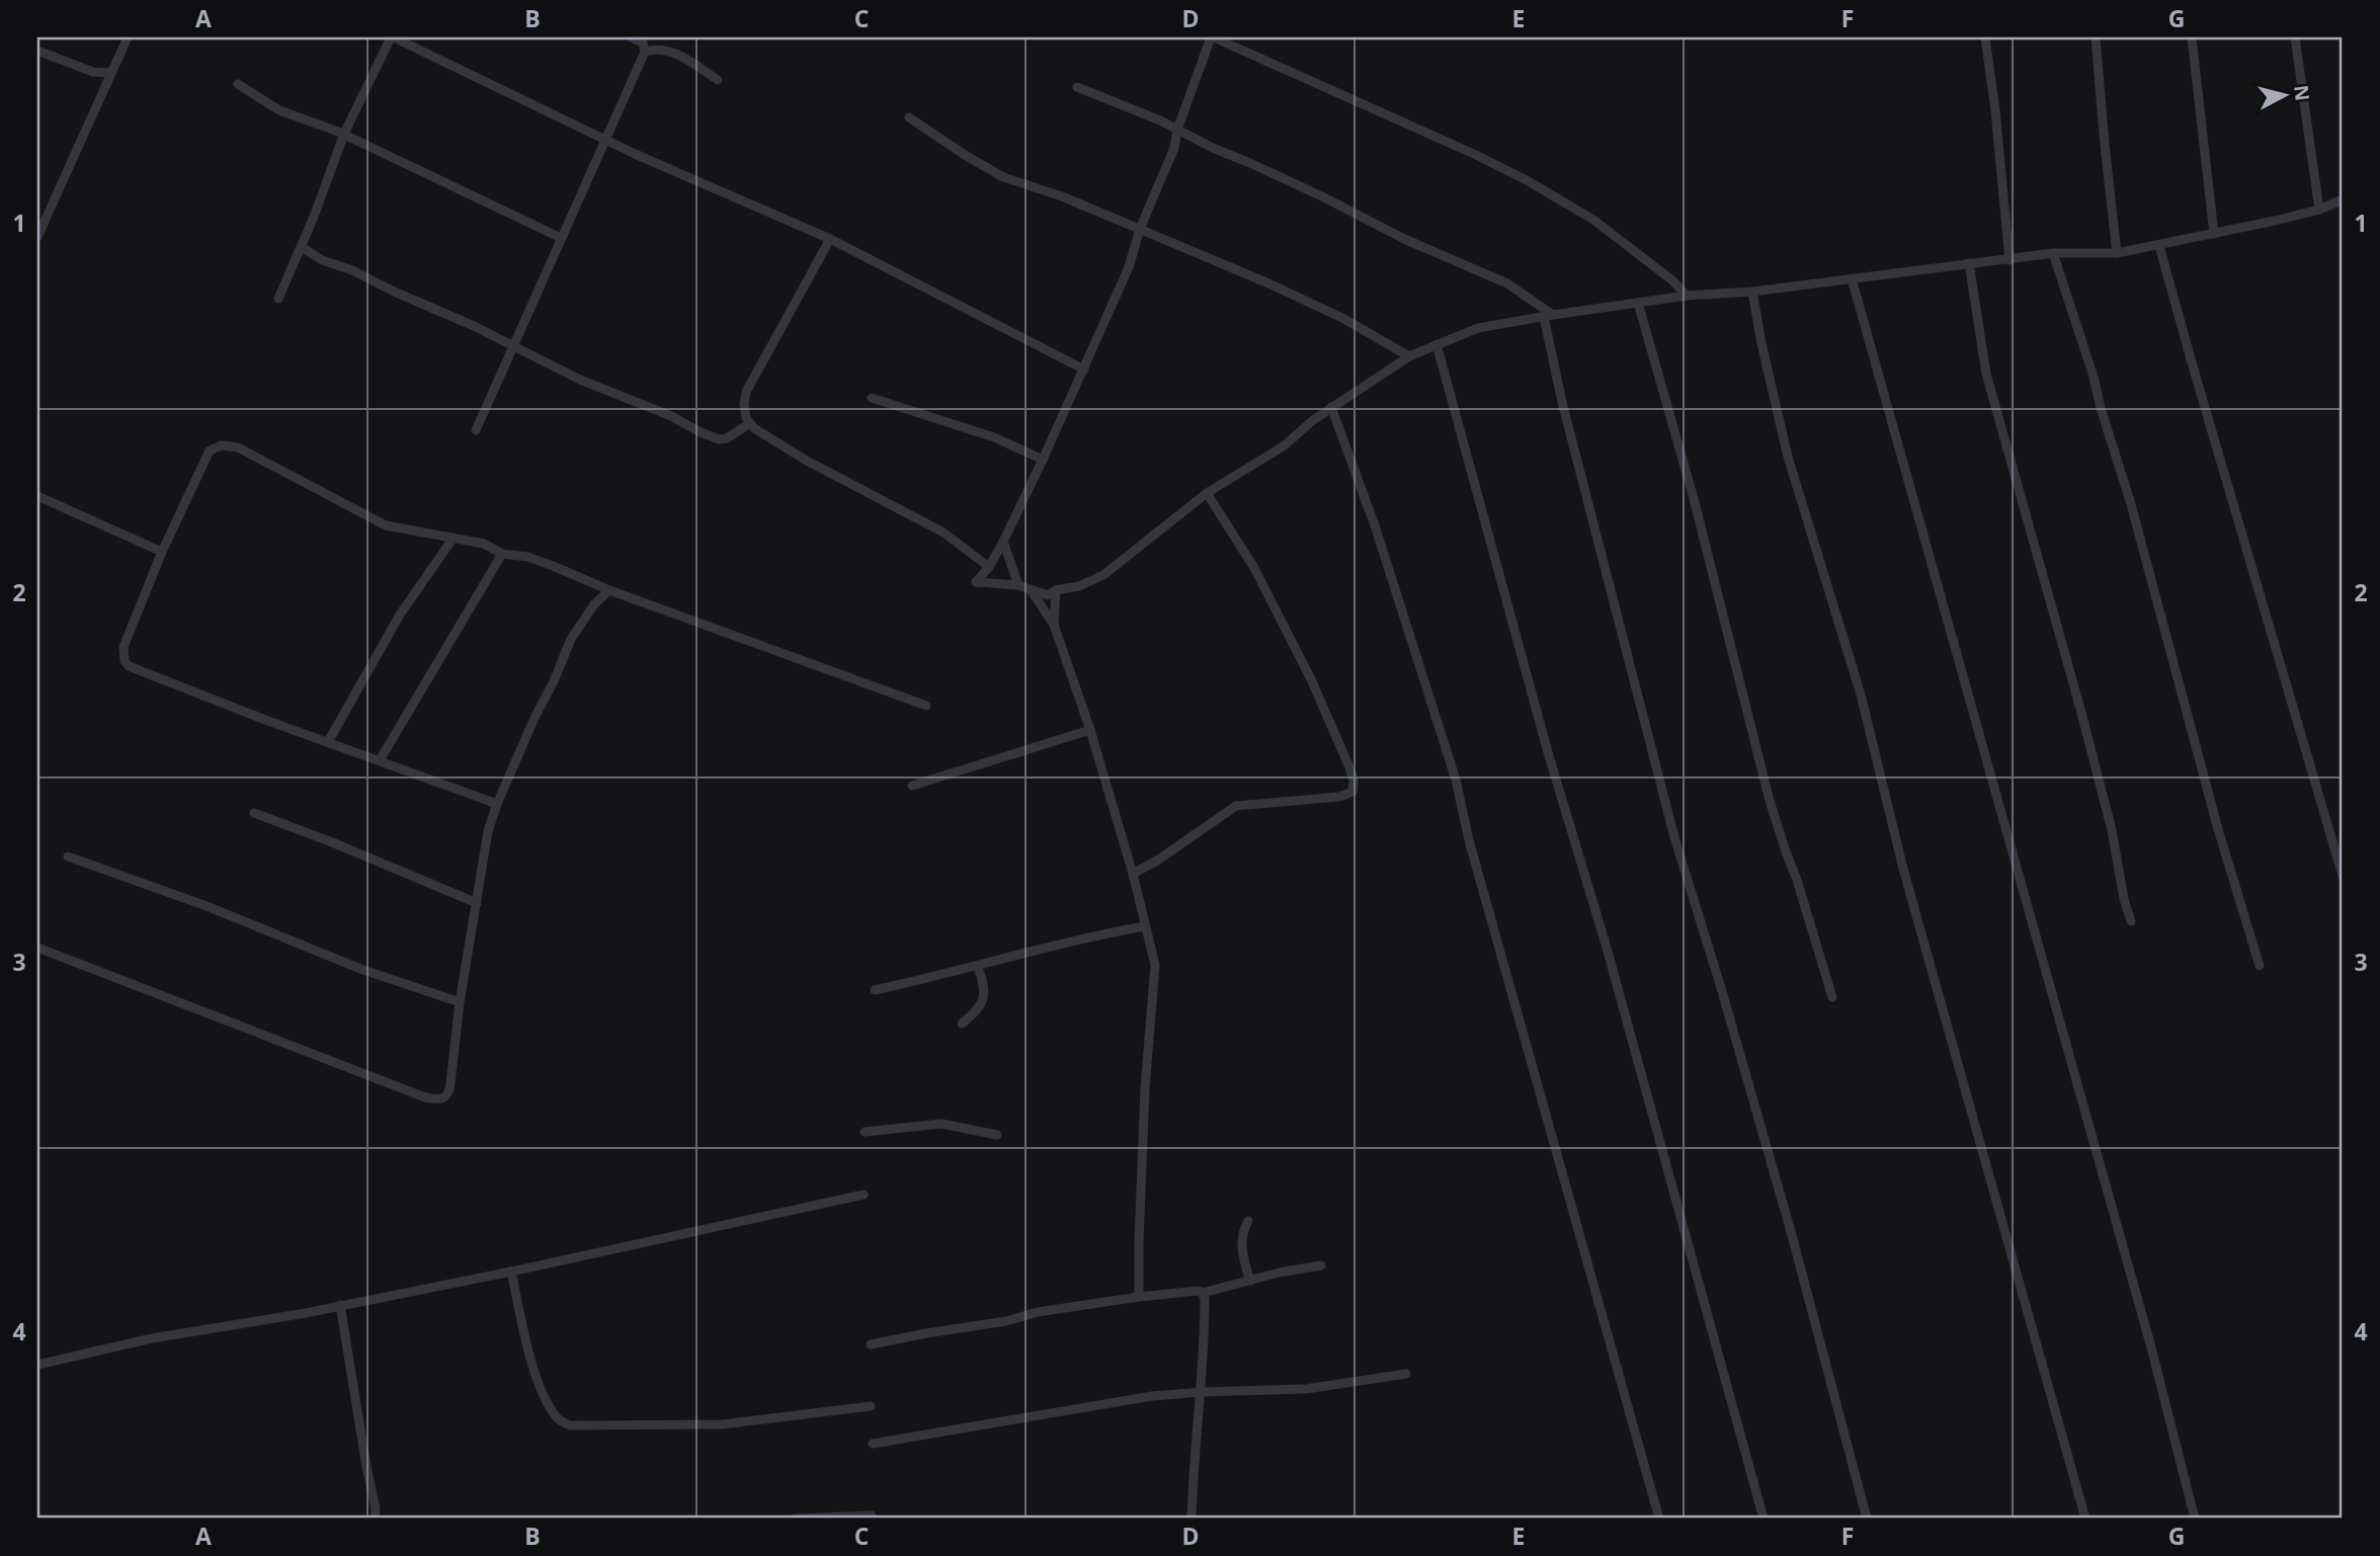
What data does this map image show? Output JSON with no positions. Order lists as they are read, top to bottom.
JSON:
{
  "north": "right",
  "grid": {
    "columns": [
      "A",
      "B",
      "C",
      "D",
      "E",
      "F",
      "G"
    ],
    "rows": [
      "1",
      "2",
      "3",
      "4"
    ]
  }
}
